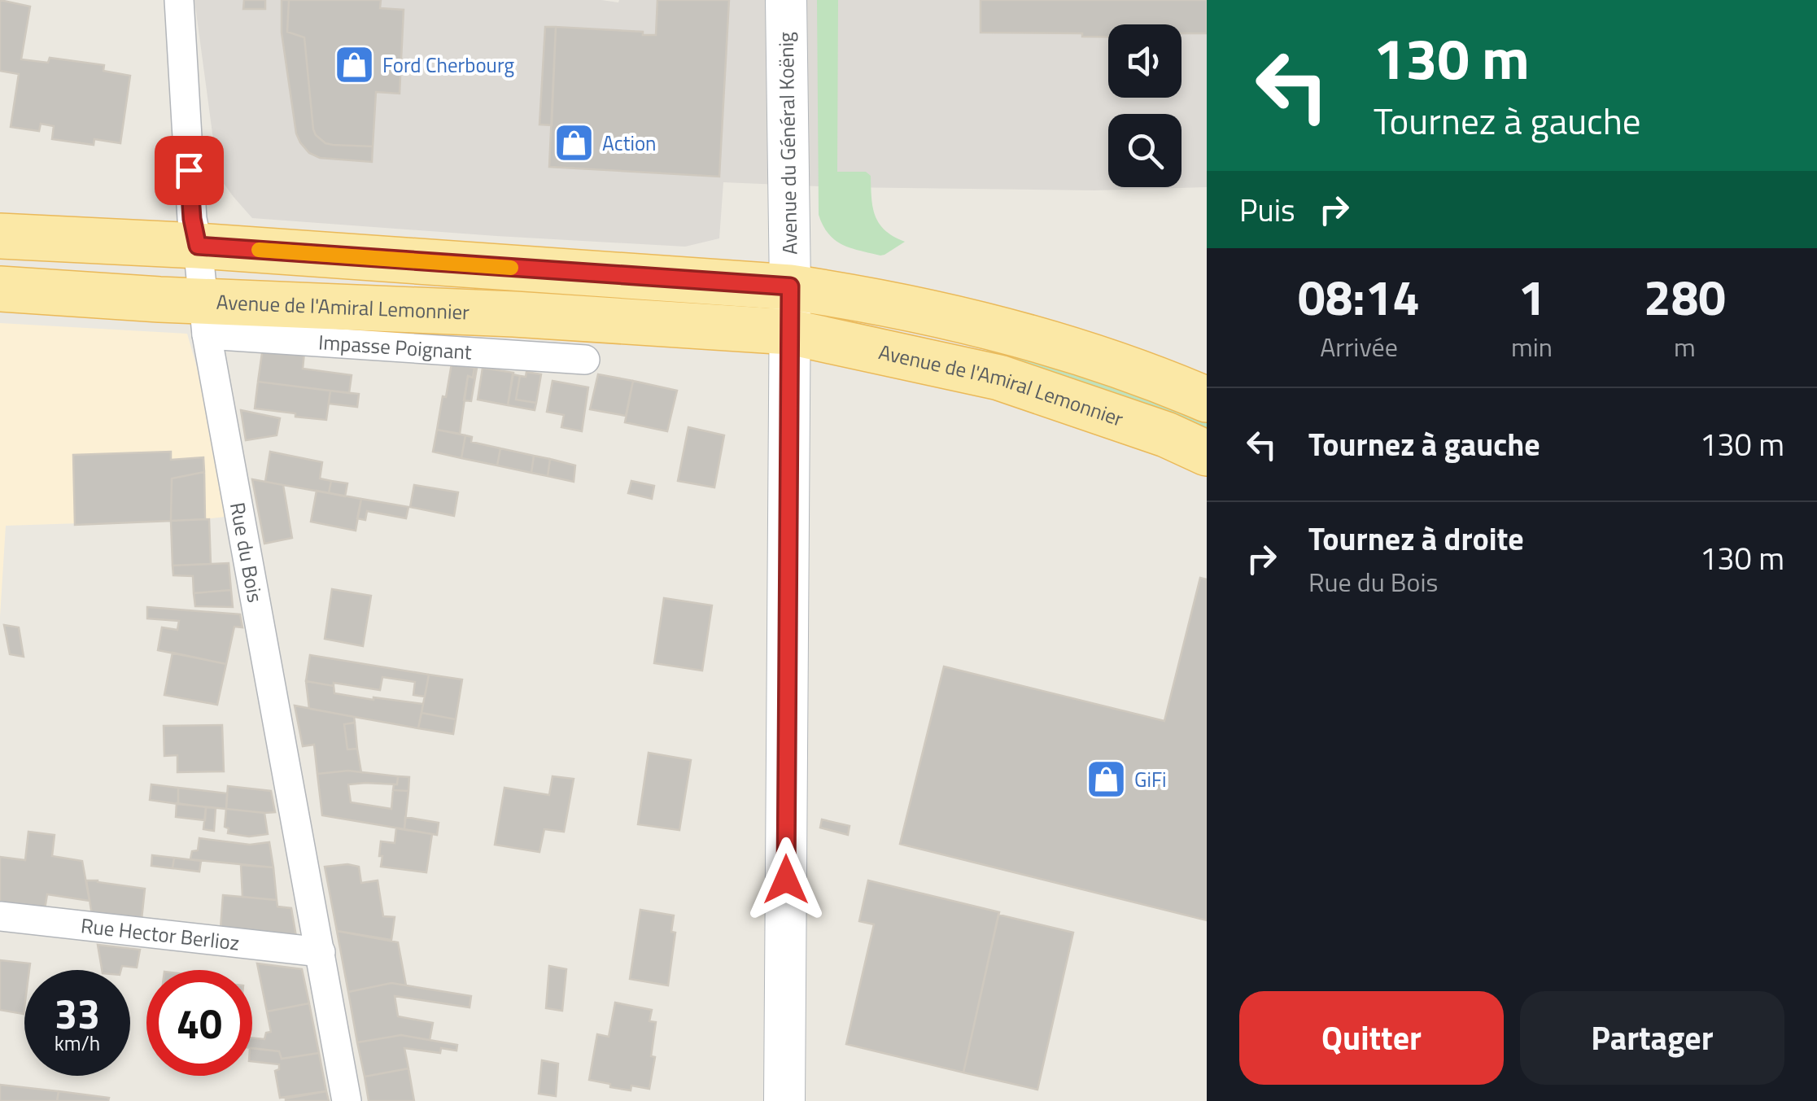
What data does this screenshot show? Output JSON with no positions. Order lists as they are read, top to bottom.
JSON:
{
  "streets": {
    "main road": ["Avenue de l'Amiral Lemonnier"],
    "street": [
      "Avenue du Général Koënig",
      "Impasse Poignant",
      "Rue du Bois",
      "Rue Hector Berlioz"
    ]
  },
  "crossings": [
    ["Avenue du Général Koënig", "Avenue de l'Amiral Lemonnier"],
    ["Avenue de l'Amiral Lemonnier", "Impasse Poignant"],
    ["Avenue de l'Amiral Lemonnier", "Rue du Bois"],
    ["Impasse Poignant", "Rue du Bois"],
    ["Rue du Bois", "Rue Hector Berlioz"]
  ],
  "places": {
    "shop": ["Ford Cherbourg", "Action", "GiFi"]
  },
  "page": {
    "turn": ["130 m", "Tournez à gauche"],
    "then": "Puis",
    "eta": [
      "08:14",
      "Arrivée",
      "1",
      "min",
      "280",
      "m"
    ],
    "list": [
      {
        "name": "Tournez à gauche",
        "value": "130 m"
      },
      {
        "name": "Tournez à droite",
        "note": "Rue du Bois",
        "value": "130 m"
      }
    ],
    "speed": "33 km/h",
    "limit": "40",
    "buttons": ["Quitter", "Partager"]
  }
}
